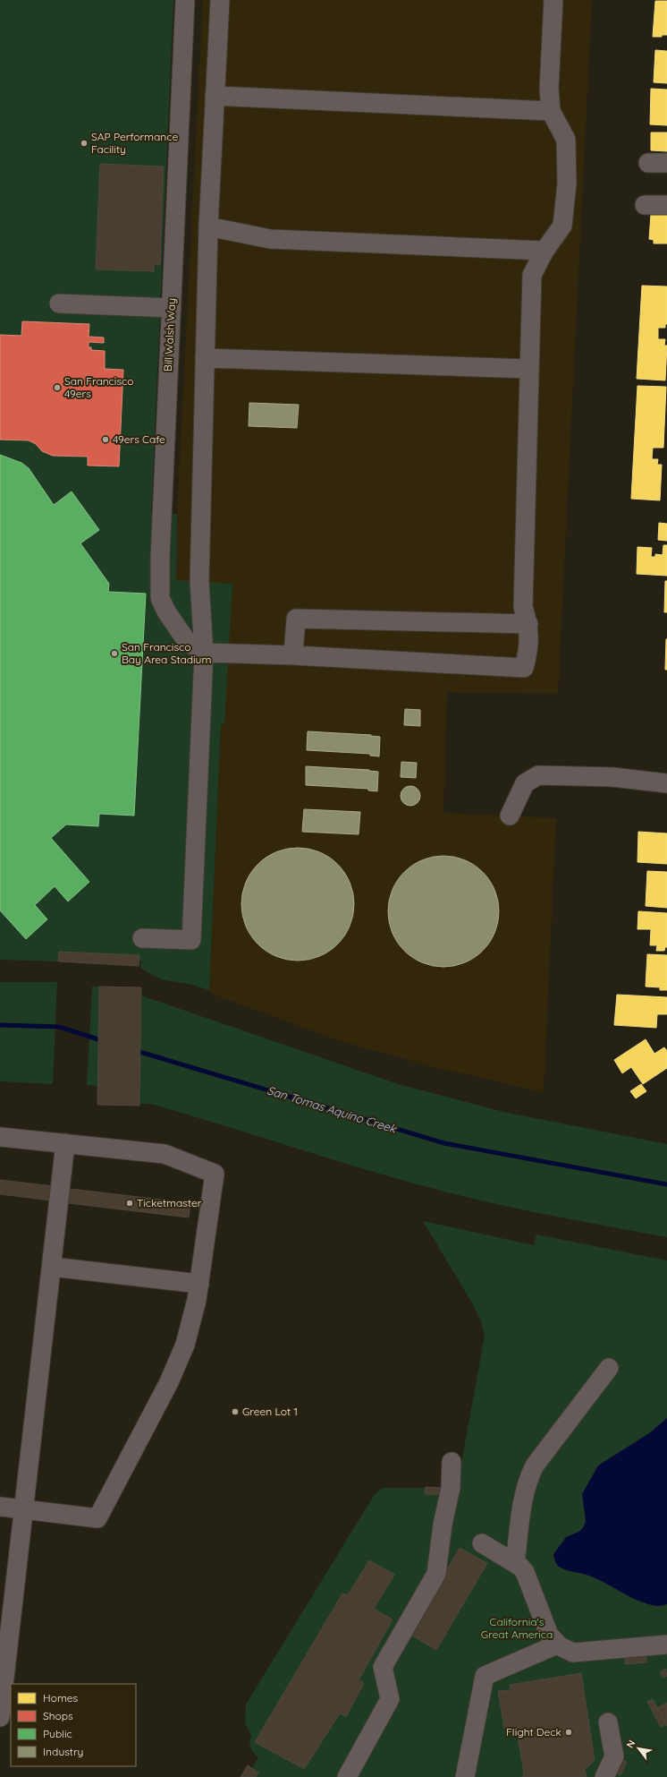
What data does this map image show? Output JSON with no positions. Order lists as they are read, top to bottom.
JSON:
{
  "streets": {
    "street": ["Bill Walsh Way"]
  },
  "water": ["San Tomas Aquino Creek"],
  "parks": ["California's Great America"],
  "places": [
    "SAP Performance Facility",
    "San Francisco 49ers",
    "49ers Cafe",
    "San Francisco Bay Area Stadium",
    "Ticketmaster",
    "Green Lot 1",
    "Flight Deck"
  ],
  "legend": [
    "Homes",
    "Shops",
    "Public",
    "Industry"
  ],
  "north": "top left"
}
